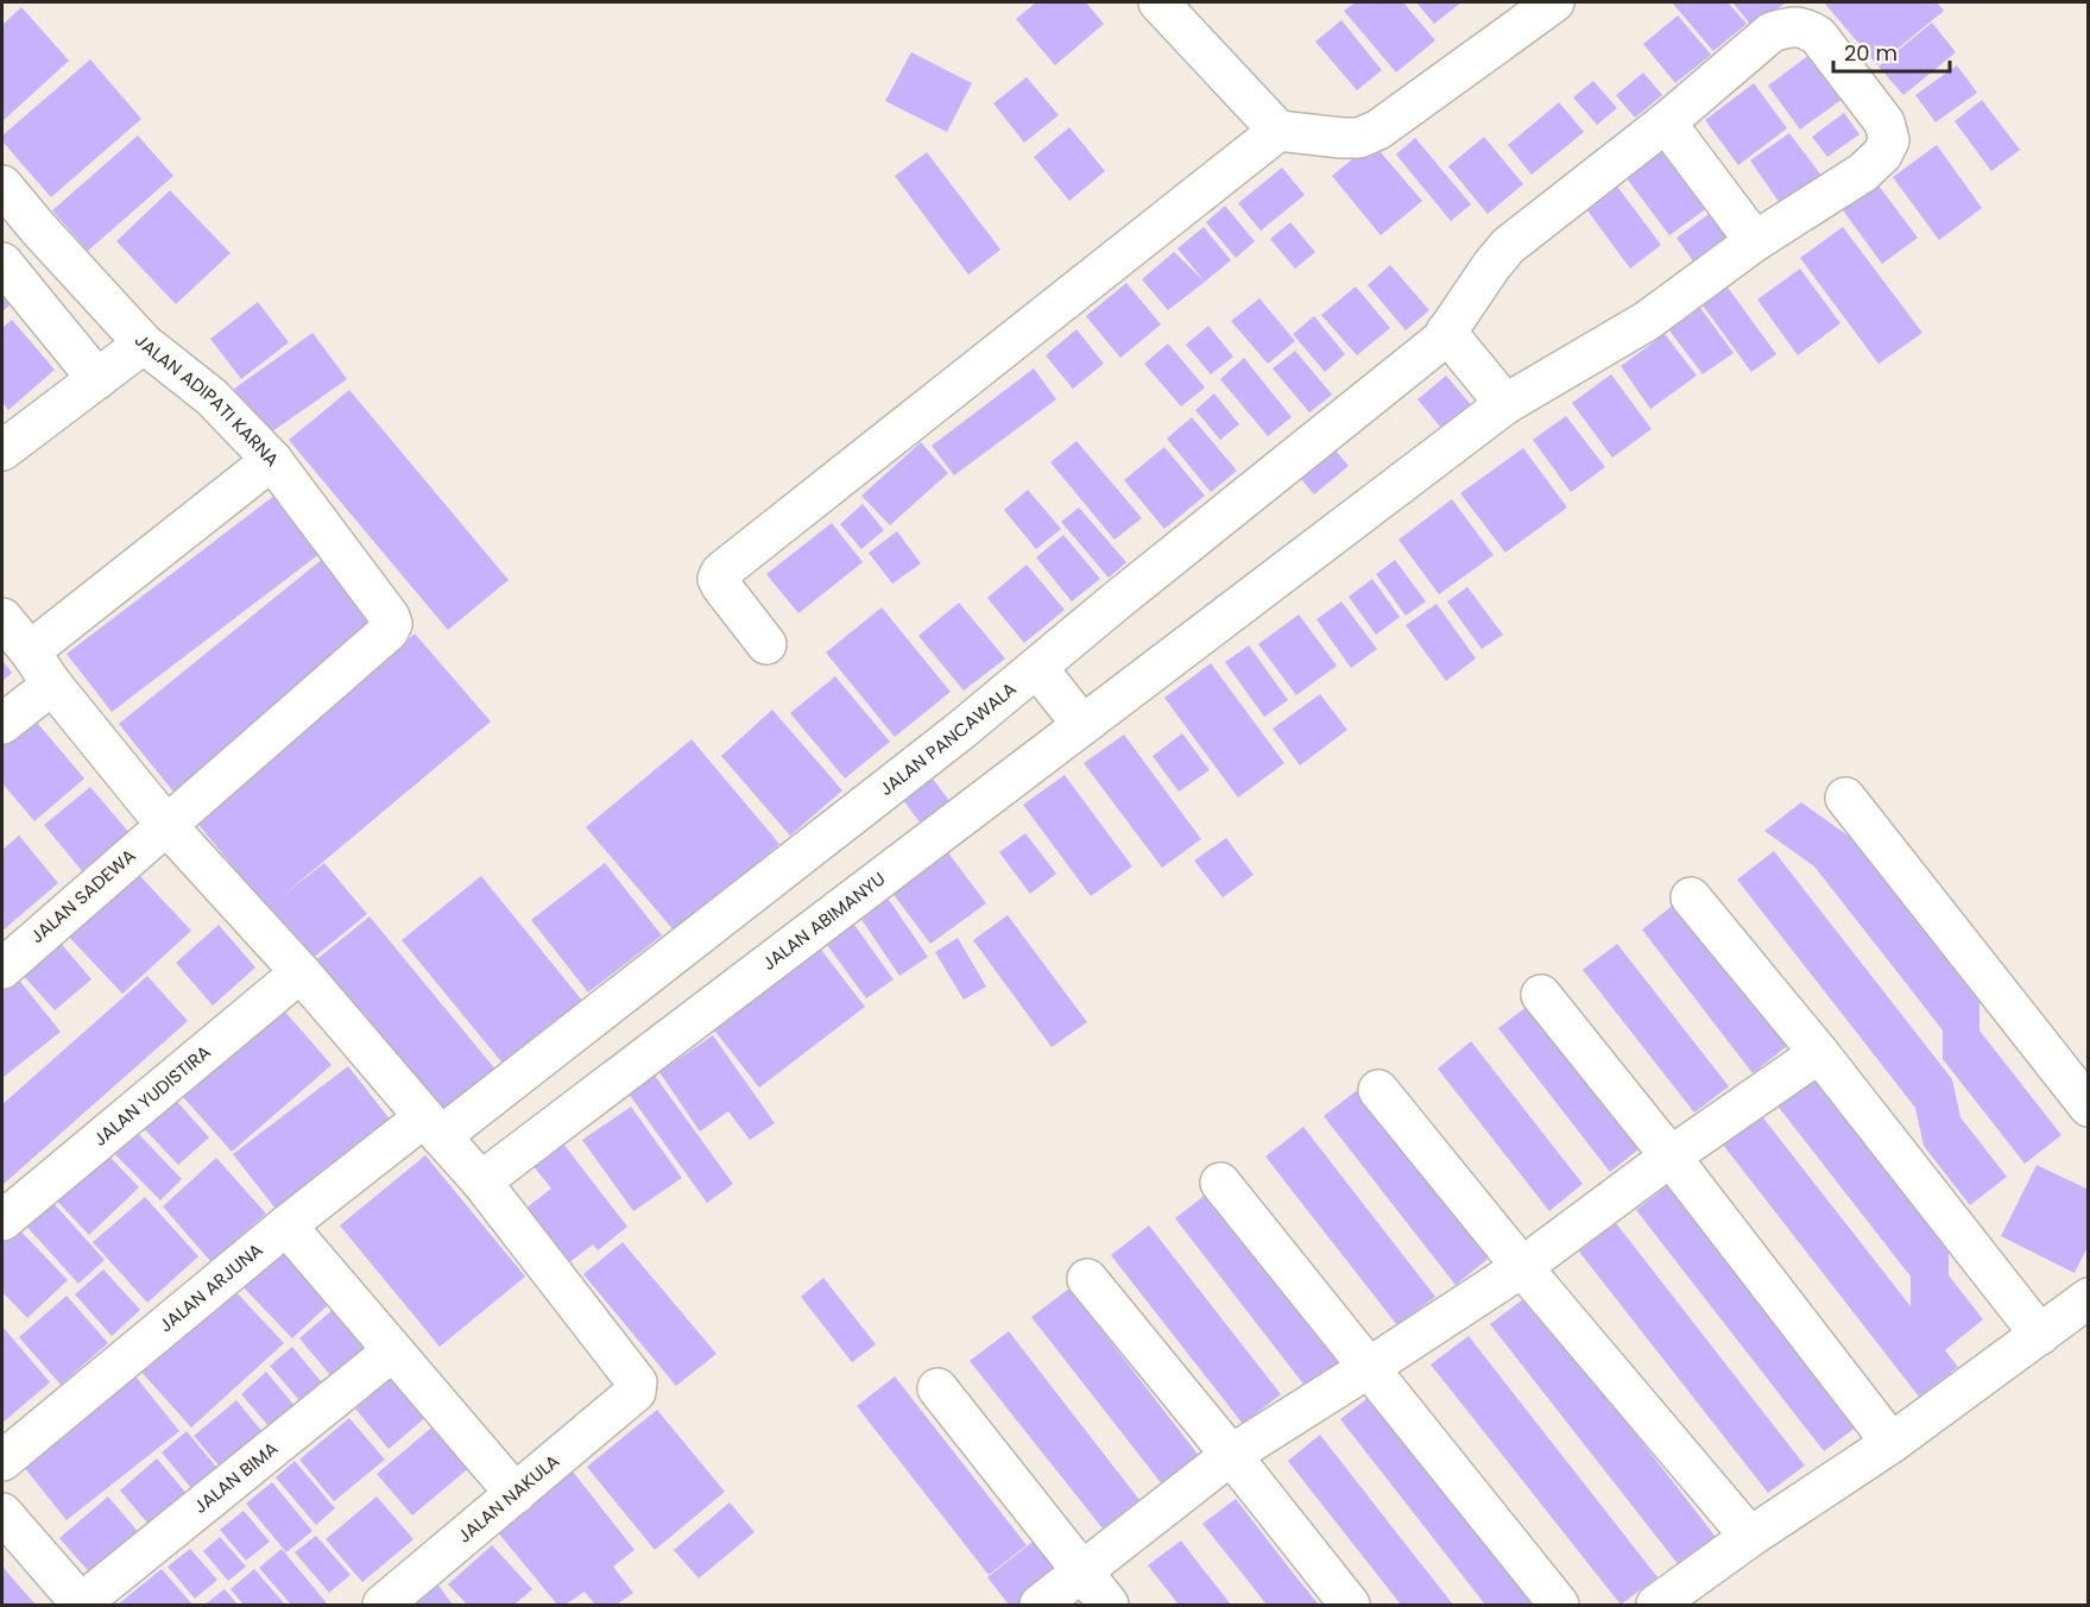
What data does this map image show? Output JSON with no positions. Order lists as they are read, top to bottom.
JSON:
{
  "streets": {
    "street": [
      "JALAN ADIPATI KARNA",
      "JALAN PANCAWALA",
      "JALAN SADEWA",
      "JALAN ABIMANYU",
      "JALAN YUDISTIRA",
      "JALAN ARJUNA",
      "JALAN BIMA",
      "JALAN NAKULA"
    ]
  },
  "crossings": [
    ["JALAN ADIPATI KARNA", "JALAN SADEWA"],
    ["JALAN PANCAWALA", "JALAN ABIMANYU"],
    ["JALAN PANCAWALA", "JALAN ARJUNA"],
    ["JALAN ABIMANYU", "JALAN NAKULA"]
  ],
  "scale_bar": "20 m"
}
